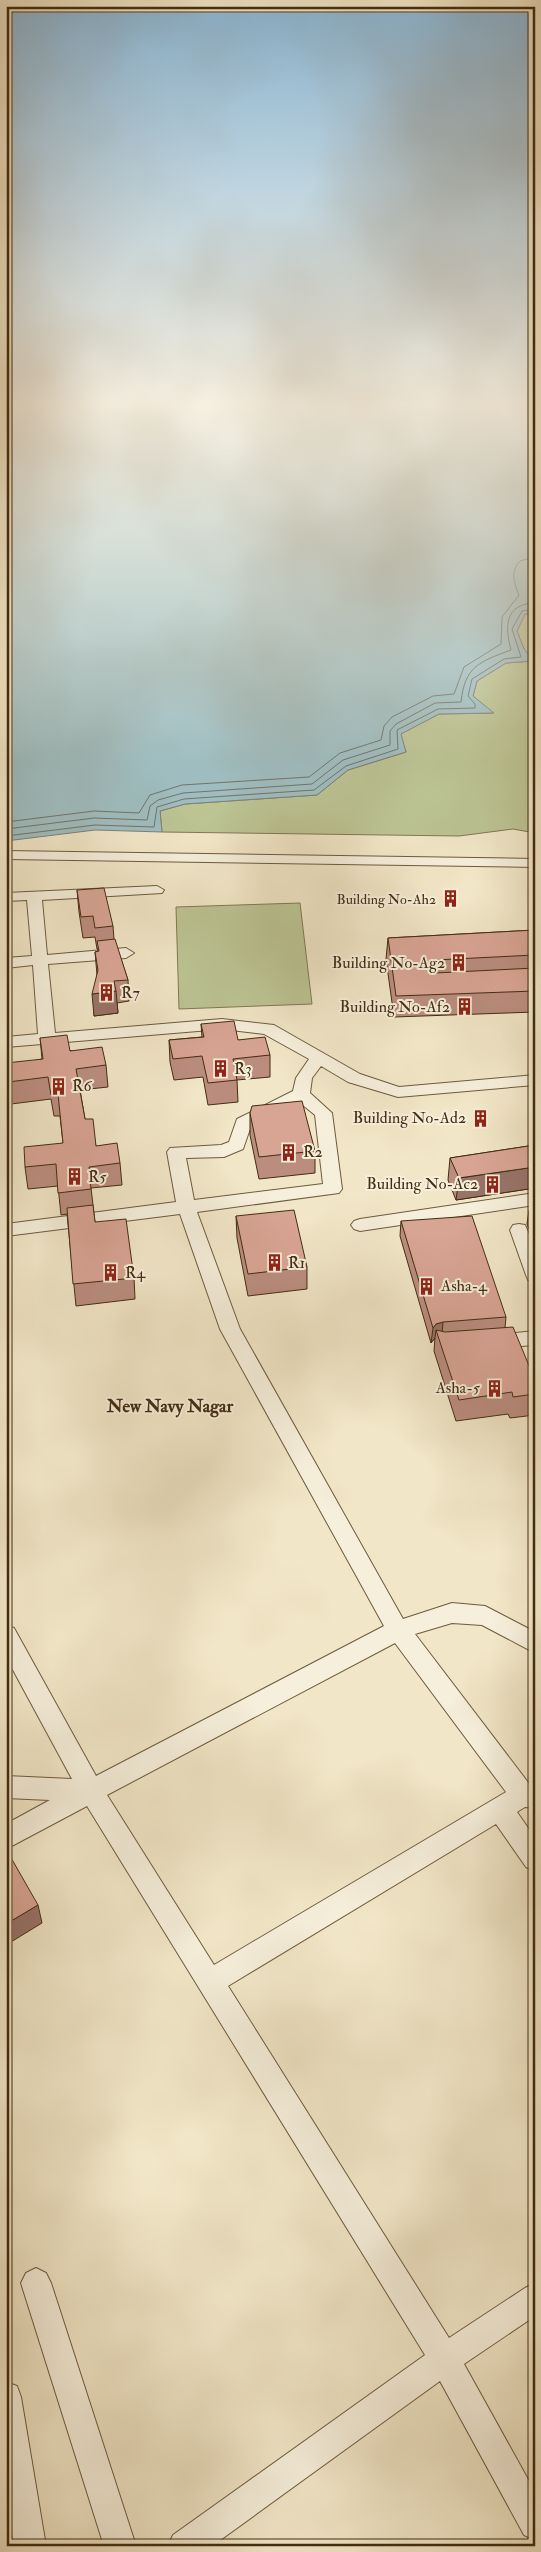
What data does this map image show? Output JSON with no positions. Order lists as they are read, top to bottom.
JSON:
{
  "districts": ["New Navy Nagar"],
  "places": {
    "building": [
      "Building No-Ah2",
      "Building No-Ag2",
      "R7",
      "Building No-Af2",
      "R3",
      "R6",
      "Building No-Ad2",
      "R2",
      "R5",
      "Building No-Ac2",
      "R1",
      "R4",
      "Asha-4",
      "Asha-5"
    ]
  }
}
